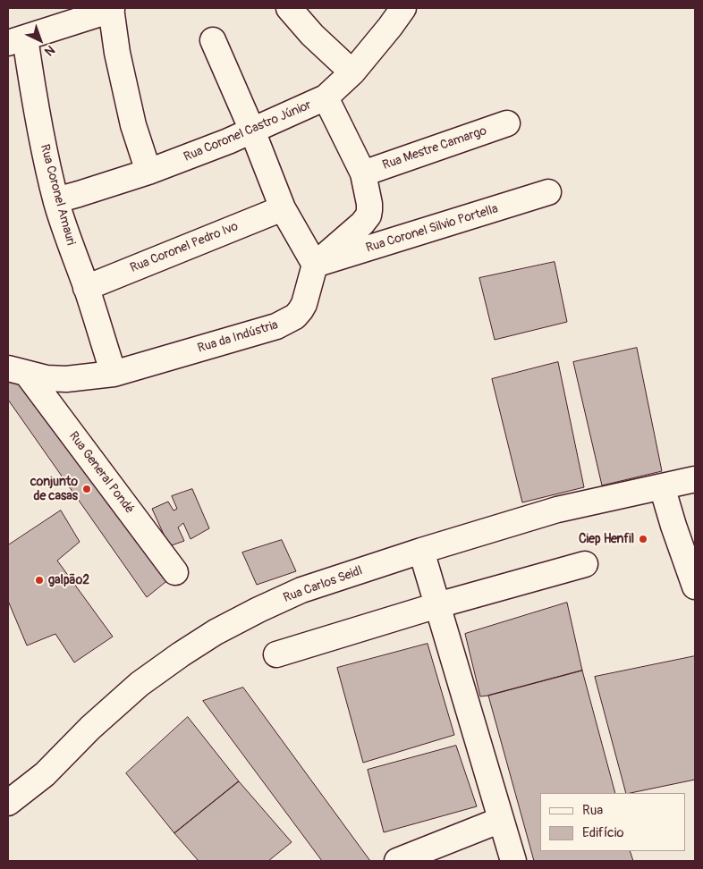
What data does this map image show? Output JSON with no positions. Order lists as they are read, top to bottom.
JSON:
{
  "streets": {
    "street": [
      "Rua Coronel Castro Júnior",
      "Rua Mestre Camargo",
      "Rua Coronel Amauri",
      "Rua Coronel Silvio Portella",
      "Rua Coronel Pedro Ivo",
      "Rua da Indústria",
      "Rua General Pondé",
      "Rua Carlos Seidl"
    ]
  },
  "crossings": [
    ["Rua Coronel Castro Júnior", "Rua Coronel Amauri"],
    ["Rua Coronel Amauri", "Rua Coronel Pedro Ivo"],
    ["Rua Coronel Amauri", "Rua da Indústria"],
    ["Rua Coronel Silvio Portella", "Rua da Indústria"],
    ["Rua da Indústria", "Rua General Pondé"]
  ],
  "places": ["conjunto de casas", "Ciep Henfil", "galpão2"],
  "legend": ["Rua", "Edifício"],
  "north": "bottom right"
}
